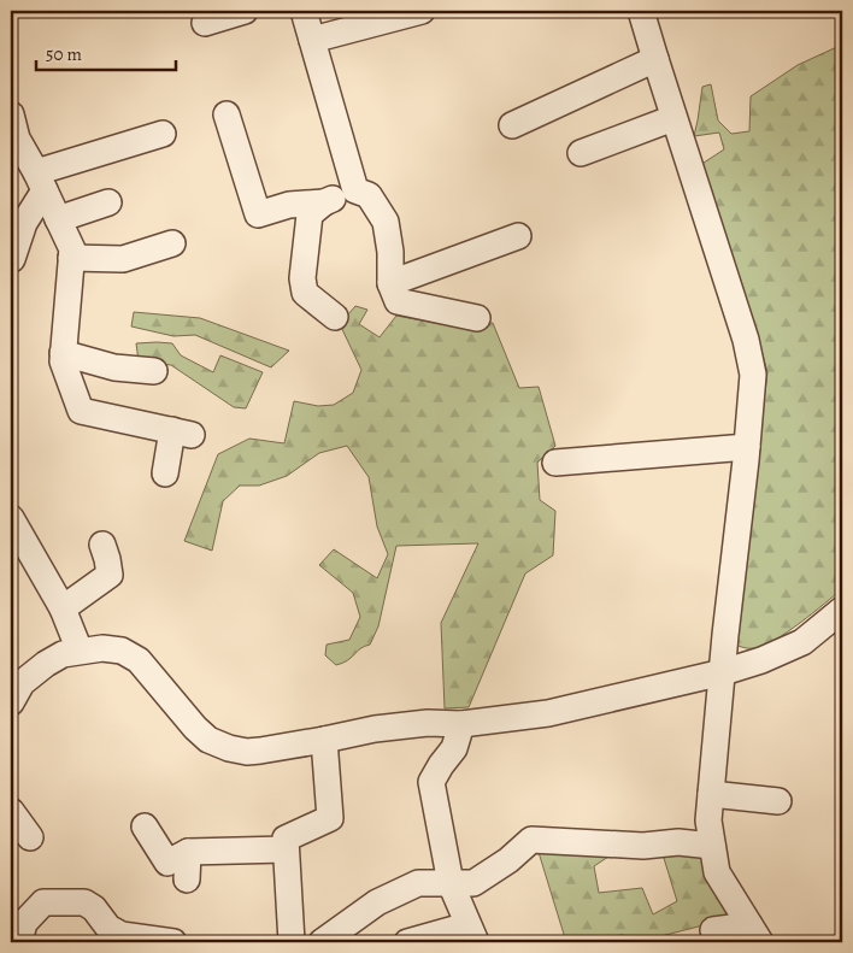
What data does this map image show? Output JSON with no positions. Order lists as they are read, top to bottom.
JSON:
{
  "scale_bar": "50 m"
}
